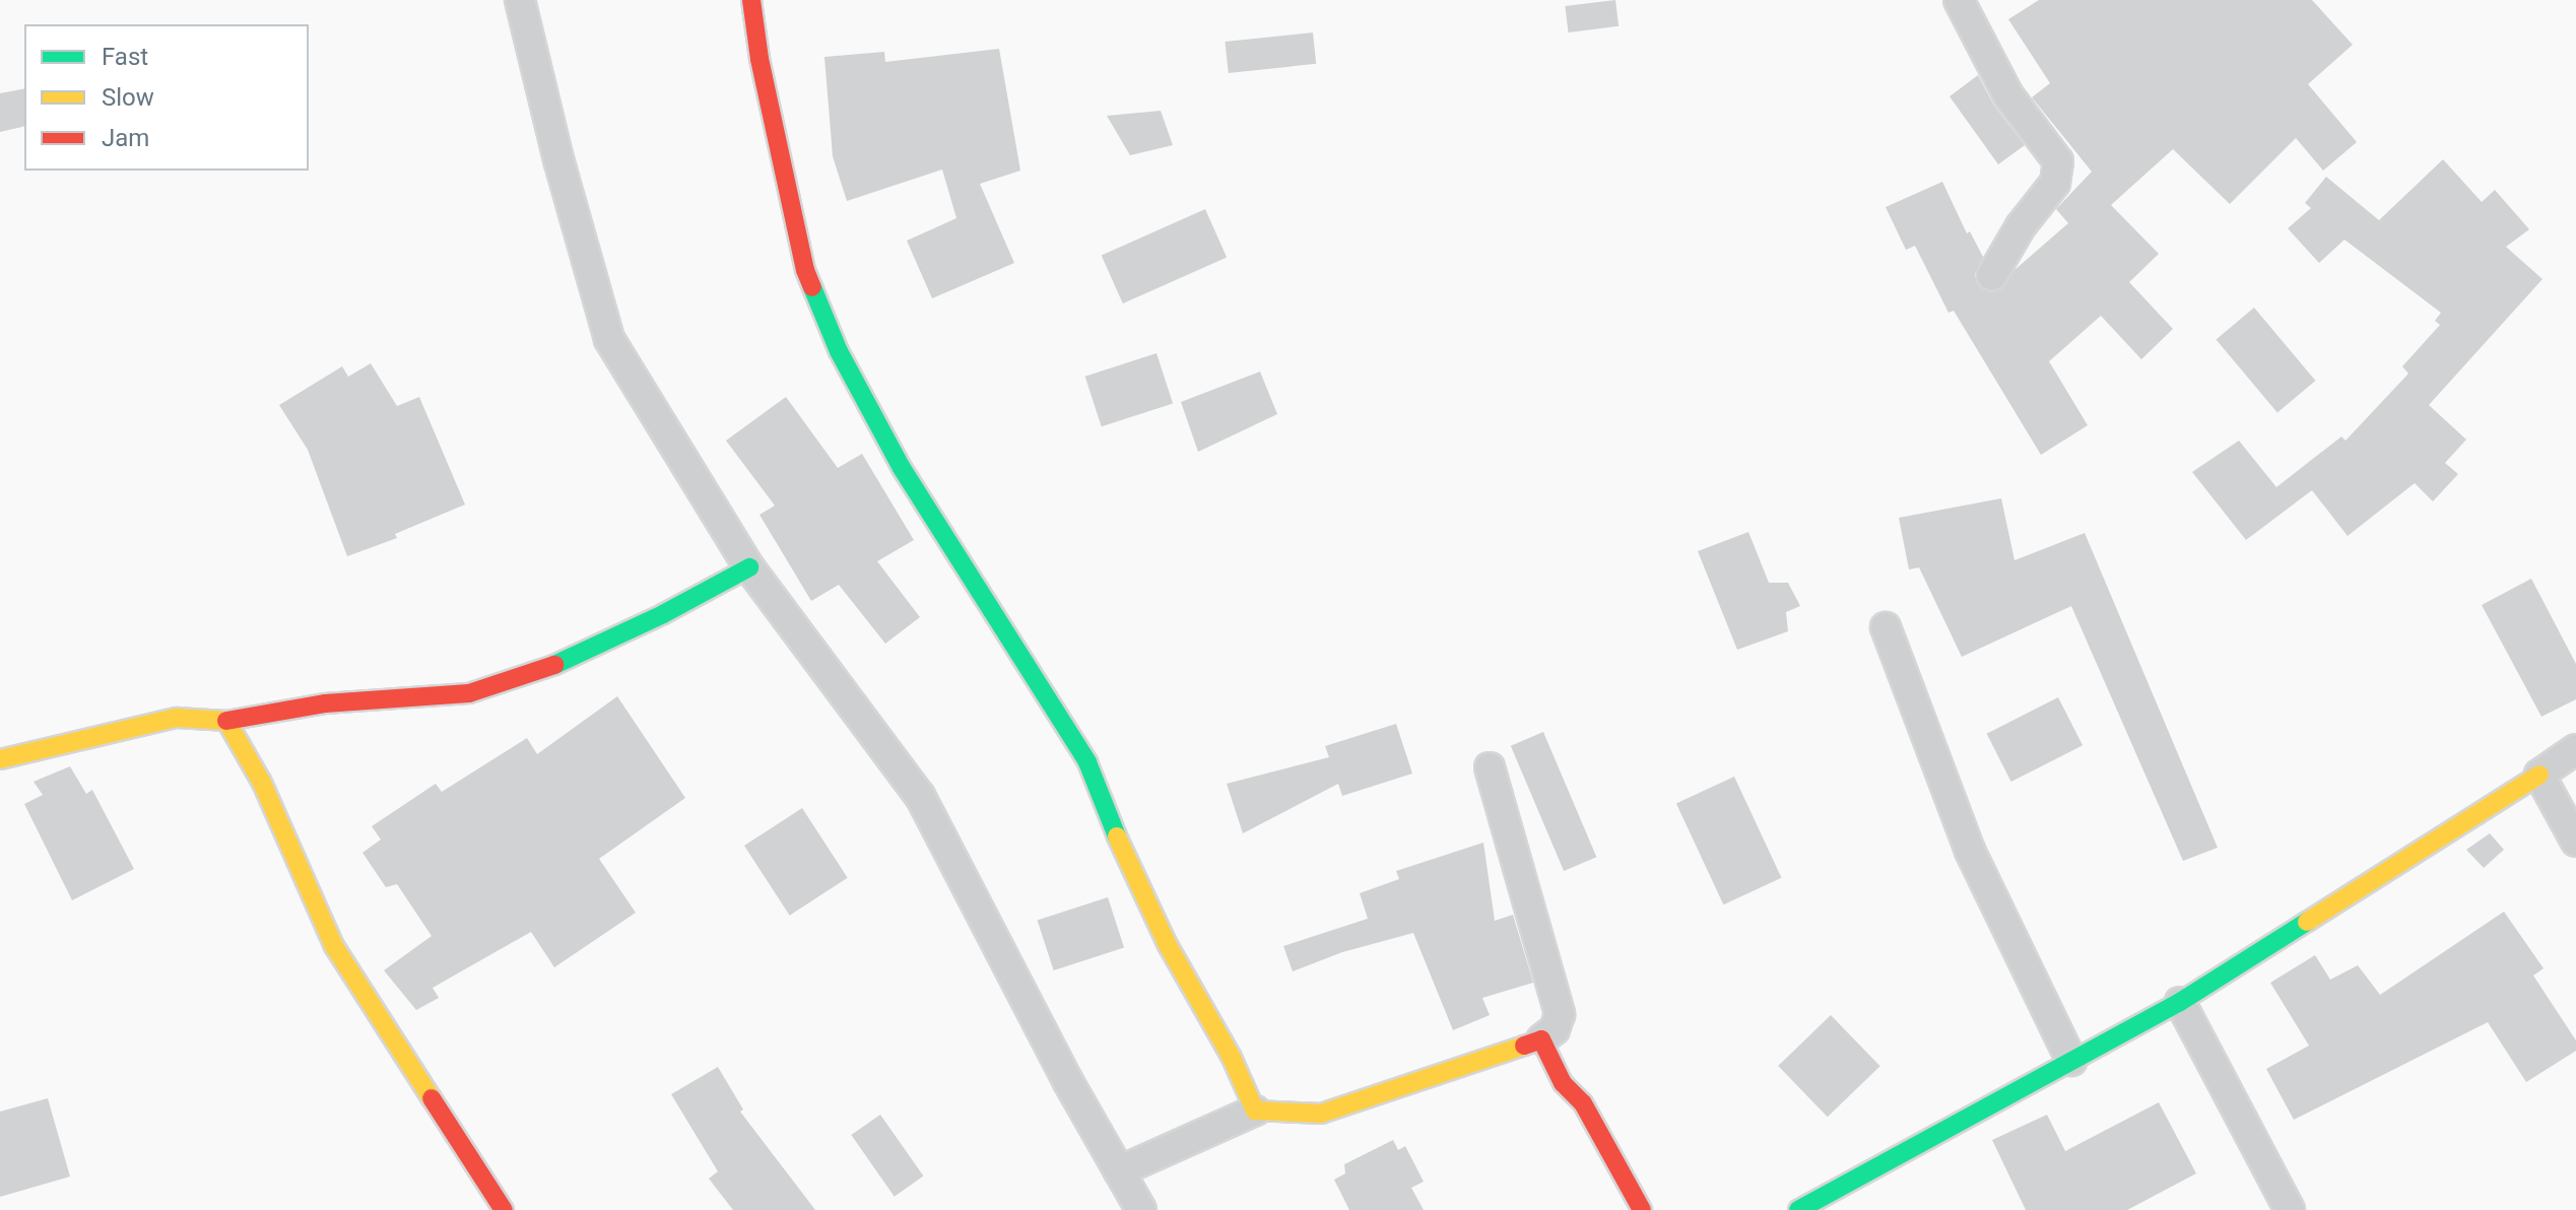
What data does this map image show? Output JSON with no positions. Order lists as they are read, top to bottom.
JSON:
{
  "legend": ["Fast", "Slow", "Jam"]
}
